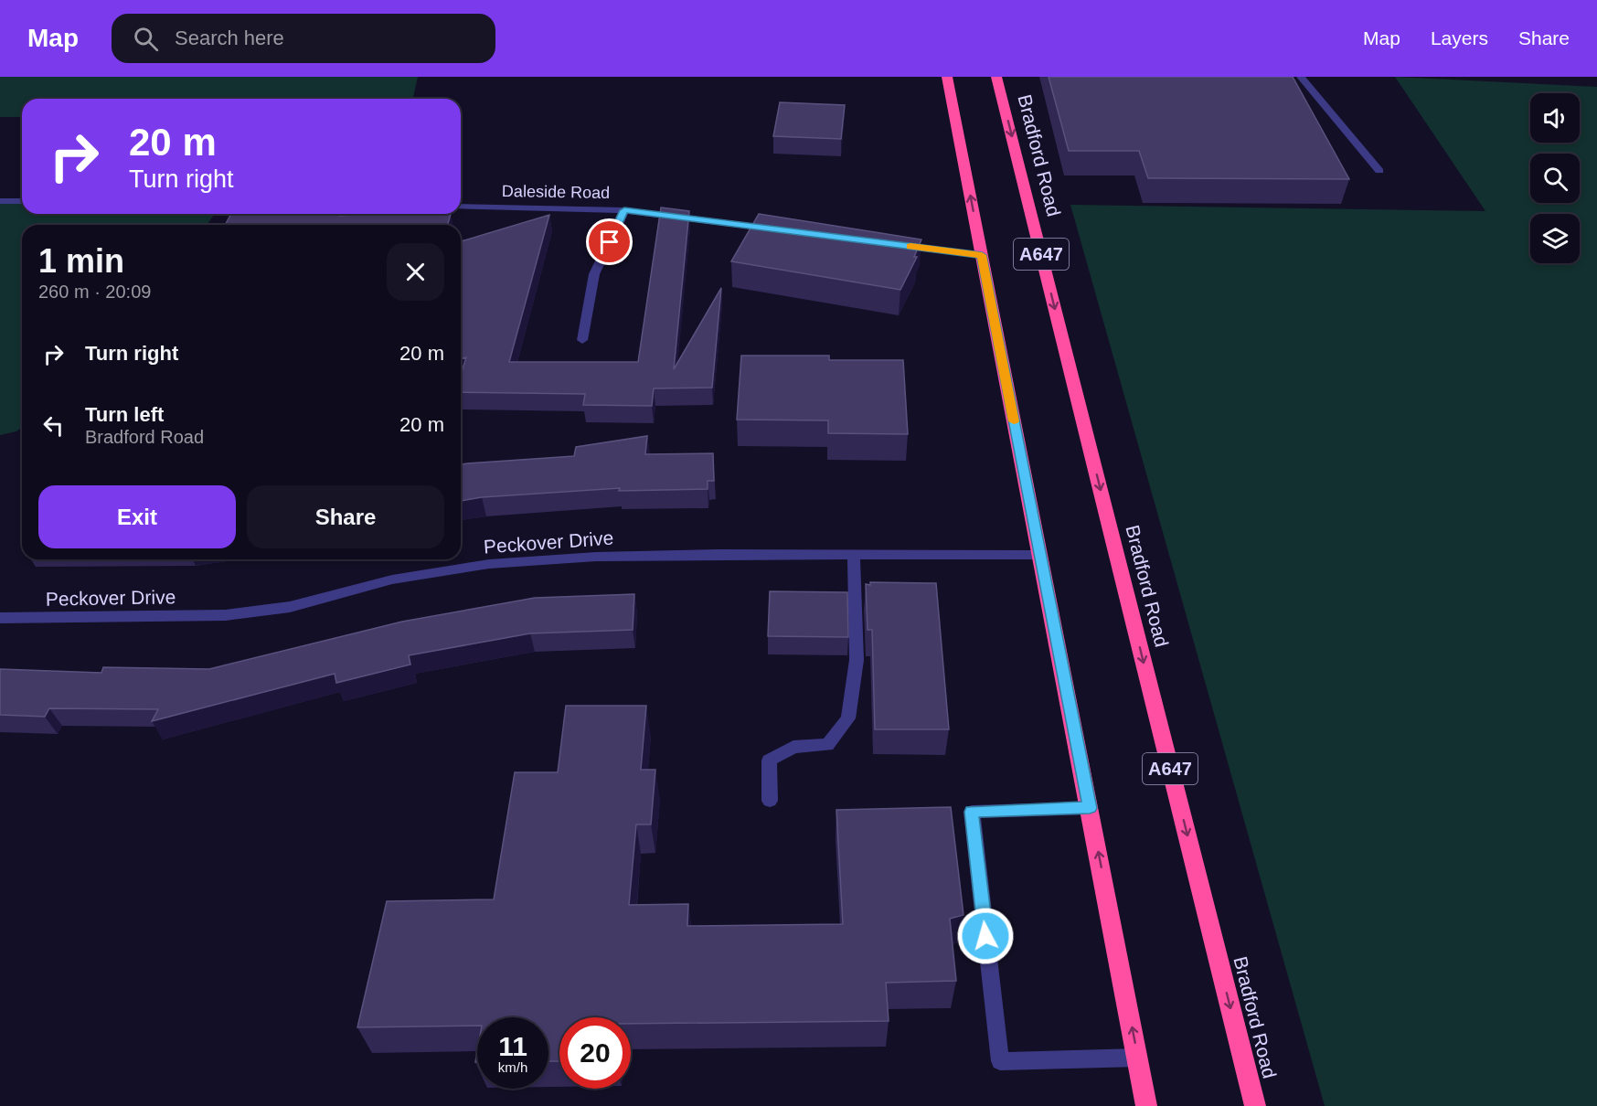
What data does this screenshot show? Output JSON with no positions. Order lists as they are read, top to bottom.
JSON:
{
  "streets": {
    "highway": ["Bradford Road", "A647"],
    "street": ["Daleside Road", "Peckover Drive"]
  },
  "page": {
    "header": "Map",
    "search": "Search here",
    "nav": ["Map", "Layers", "Share"],
    "turn": ["20 m", "Turn right"],
    "heading": ["1 min", "260 m · 20:09"],
    "list": [
      {
        "name": "Turn right",
        "value": "20 m"
      },
      {
        "name": "Turn left",
        "note": "Bradford Road",
        "value": "20 m"
      }
    ],
    "buttons": ["Exit", "Share"],
    "speed": "11 km/h",
    "limit": "20"
  }
}
